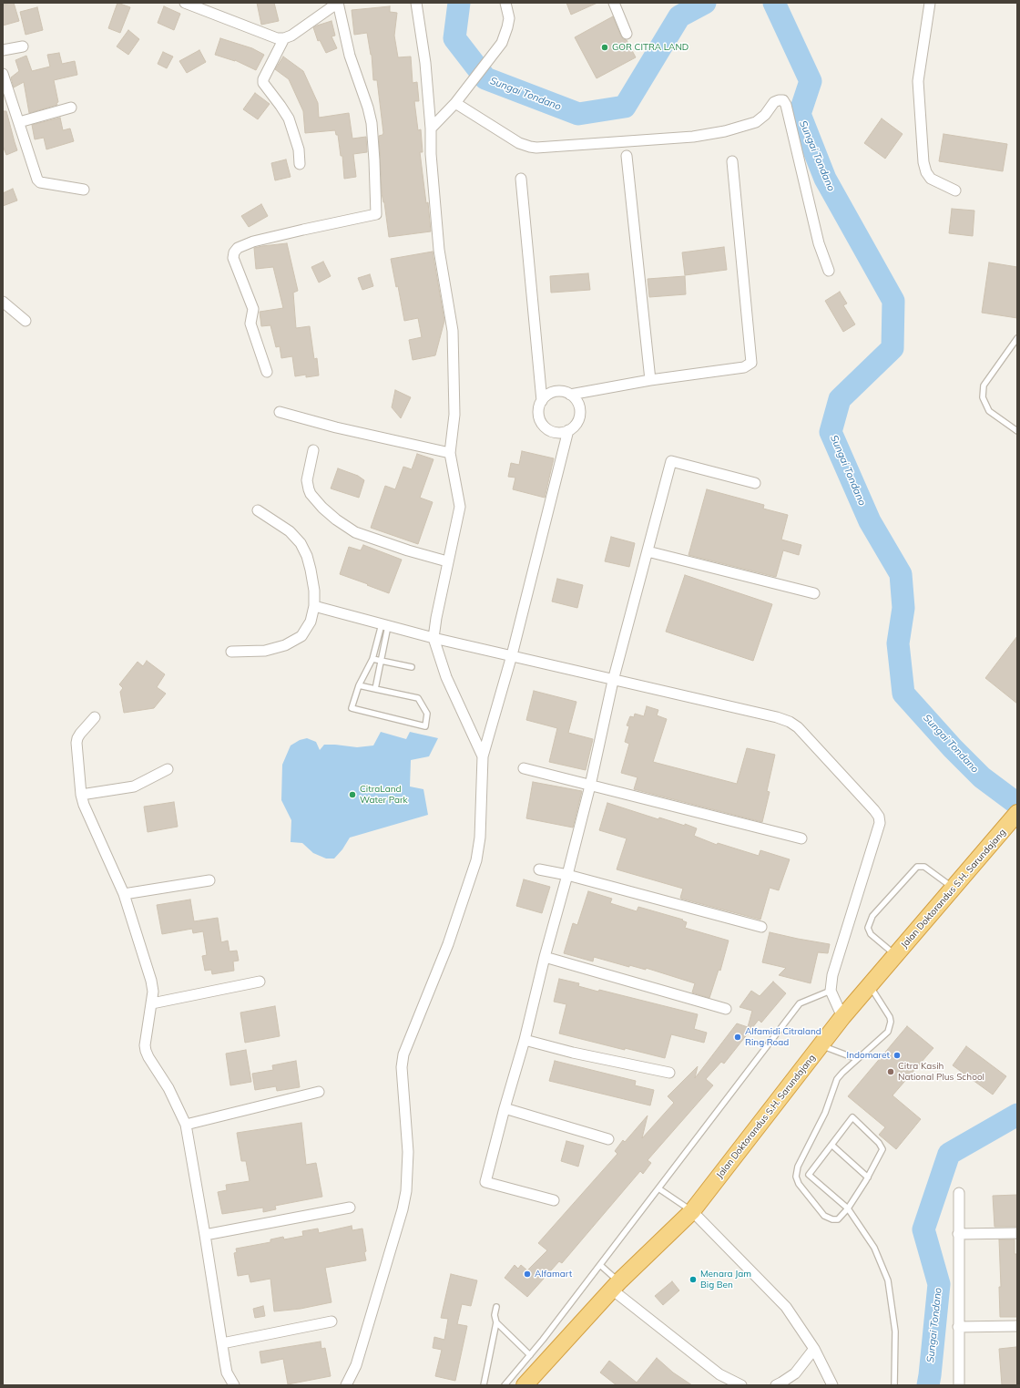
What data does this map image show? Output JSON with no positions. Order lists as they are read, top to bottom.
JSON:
{
  "streets": {
    "highway": ["Jalan Doktorandus S.H. Sarundajang"]
  },
  "water": ["Sungai Tondano"],
  "places": [
    "GOR CITRA LAND",
    "CitraLand Water Park",
    "Alfamidi Citraland Ring Road",
    "Indomaret",
    "Citra Kasih National Plus School",
    "Alfamart",
    "Menara Jam Big Ben"
  ]
}
